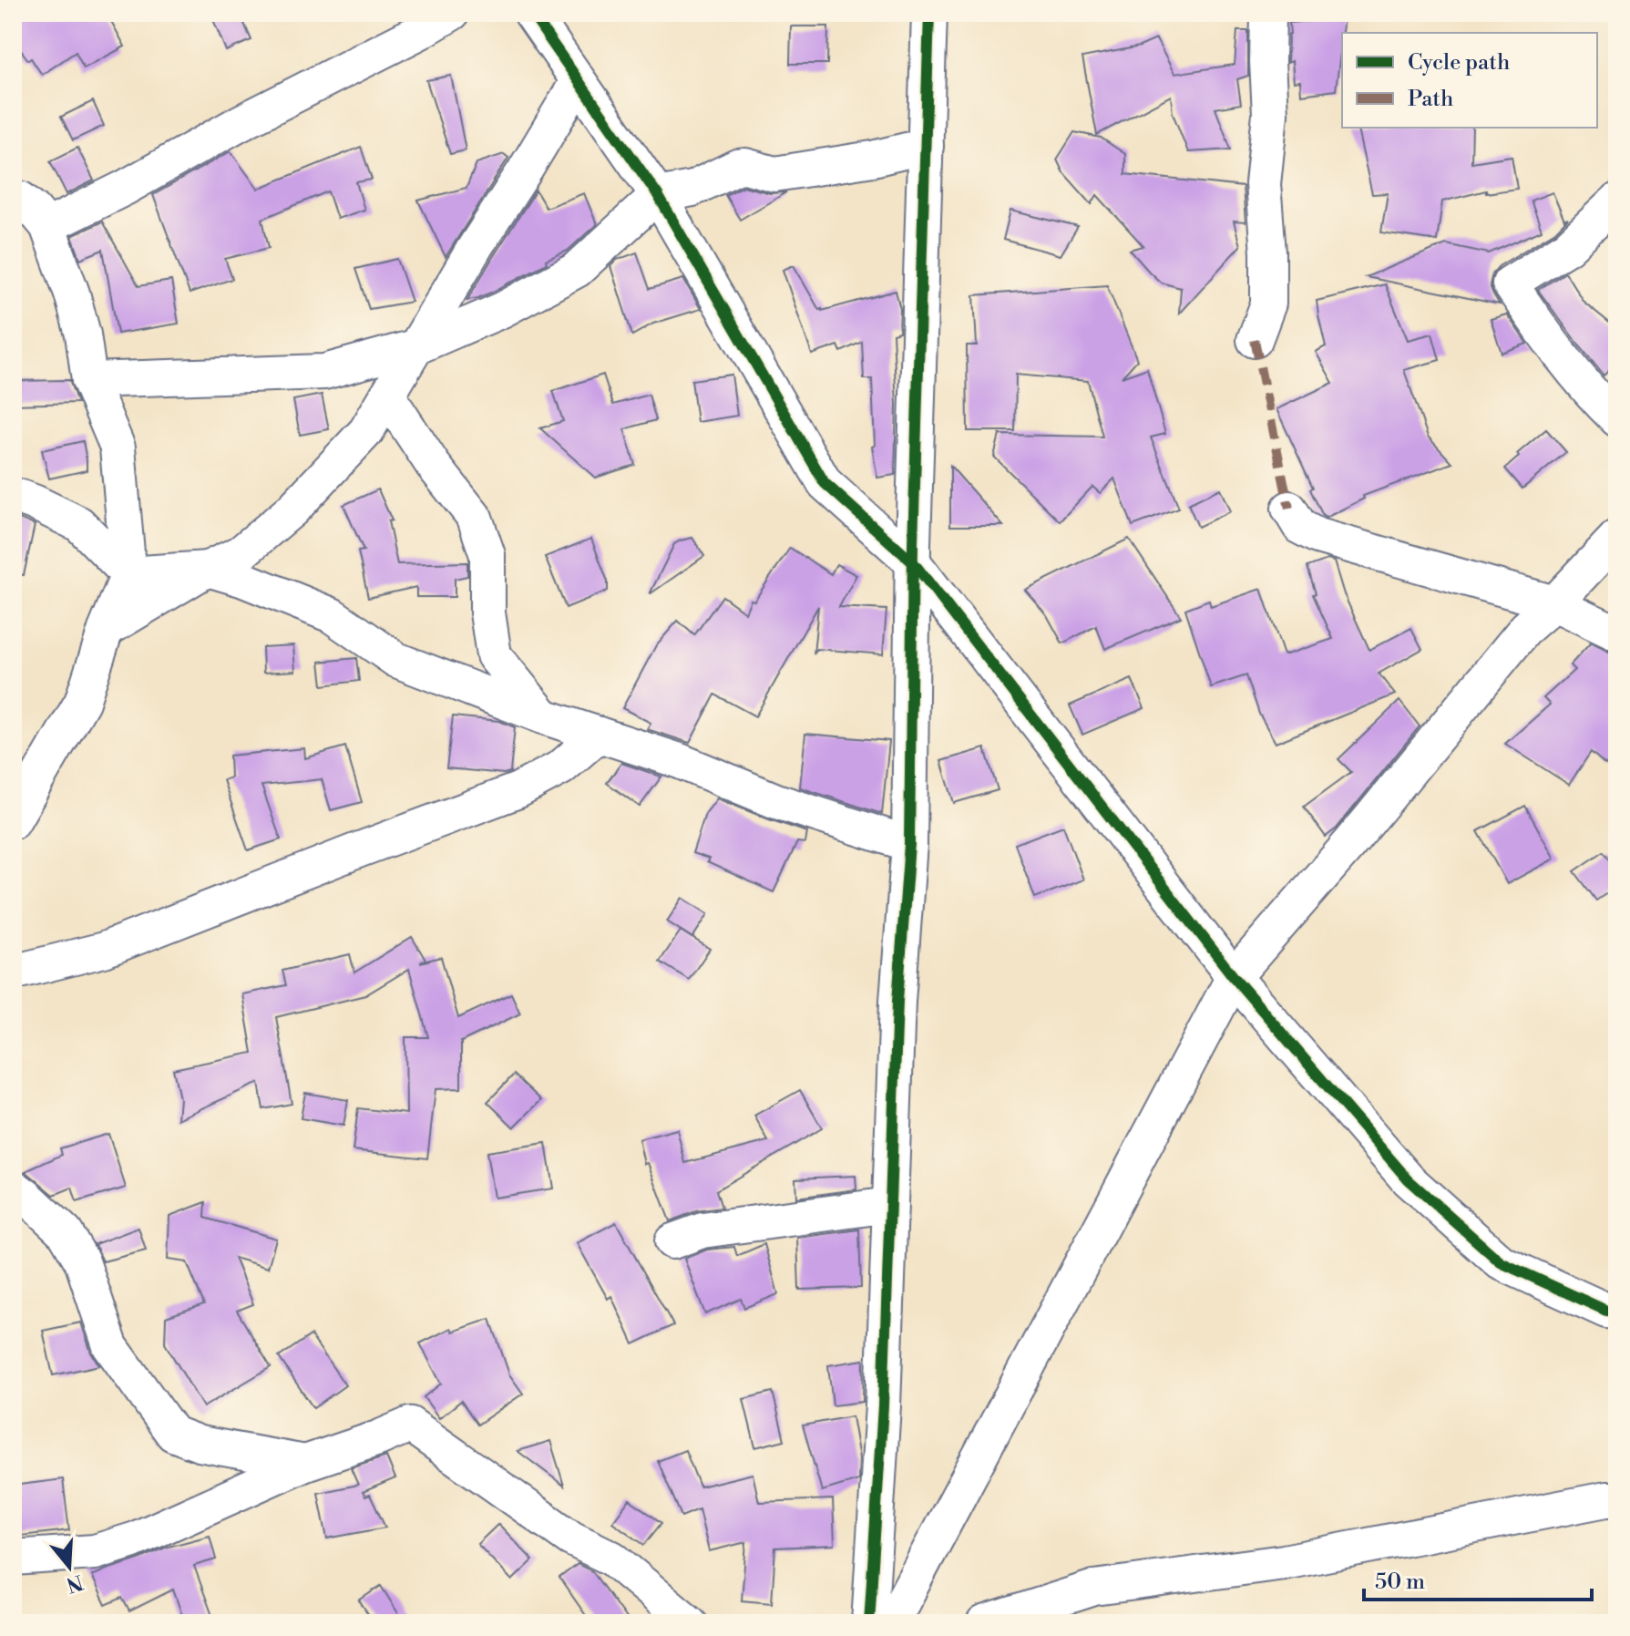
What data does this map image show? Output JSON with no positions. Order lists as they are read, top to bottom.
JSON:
{
  "legend": ["Cycle path", "Path"],
  "scale_bar": "50 m",
  "north": "bottom"
}
